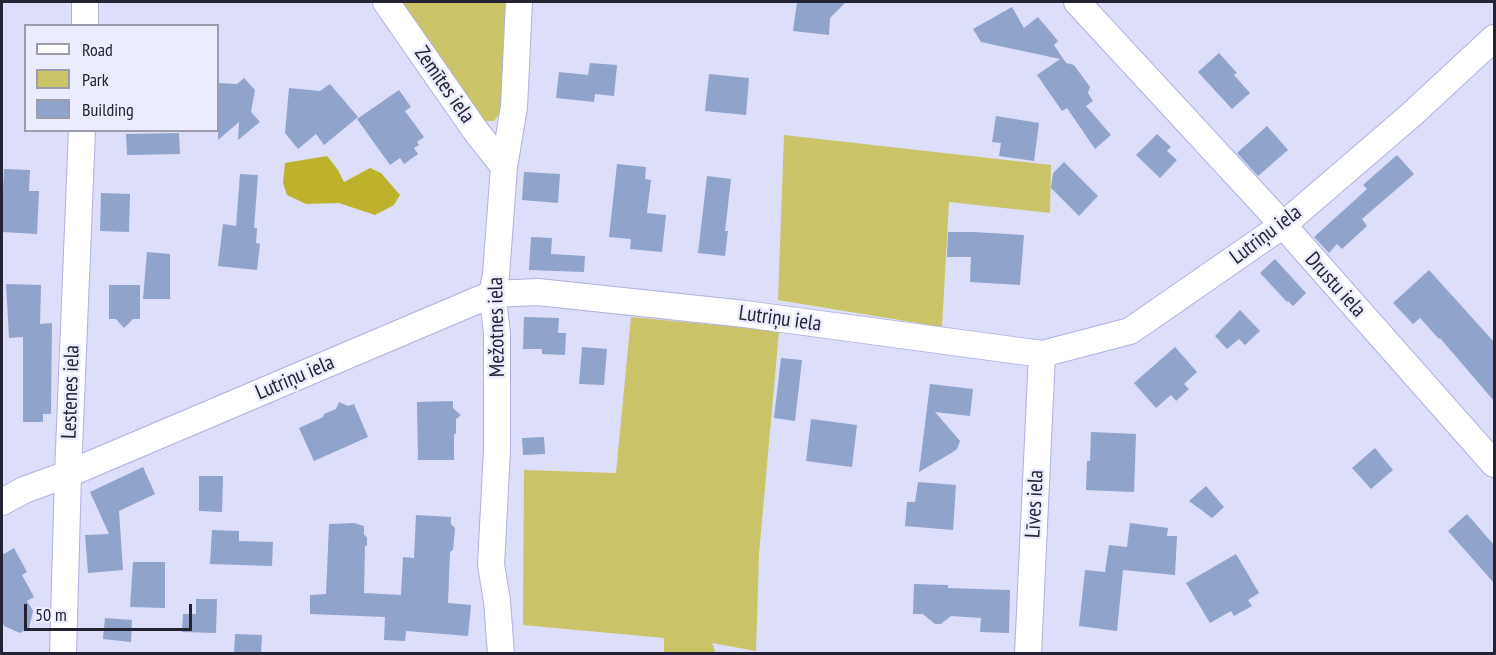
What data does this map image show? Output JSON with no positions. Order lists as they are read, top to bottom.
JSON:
{
  "streets": {
    "street": [
      "Zemītes iela",
      "Lutriņu iela",
      "Drustu iela",
      "Mežotnes iela",
      "Lestenes iela",
      "Līves iela"
    ]
  },
  "crossings": [
    ["Zemītes iela", "Mežotnes iela"],
    ["Lutriņu iela", "Drustu iela"],
    ["Lutriņu iela", "Mežotnes iela"],
    ["Lutriņu iela", "Lestenes iela"],
    ["Lutriņu iela", "Līves iela"]
  ],
  "legend": ["Road", "Park", "Building"],
  "scale_bar": "50 m"
}
